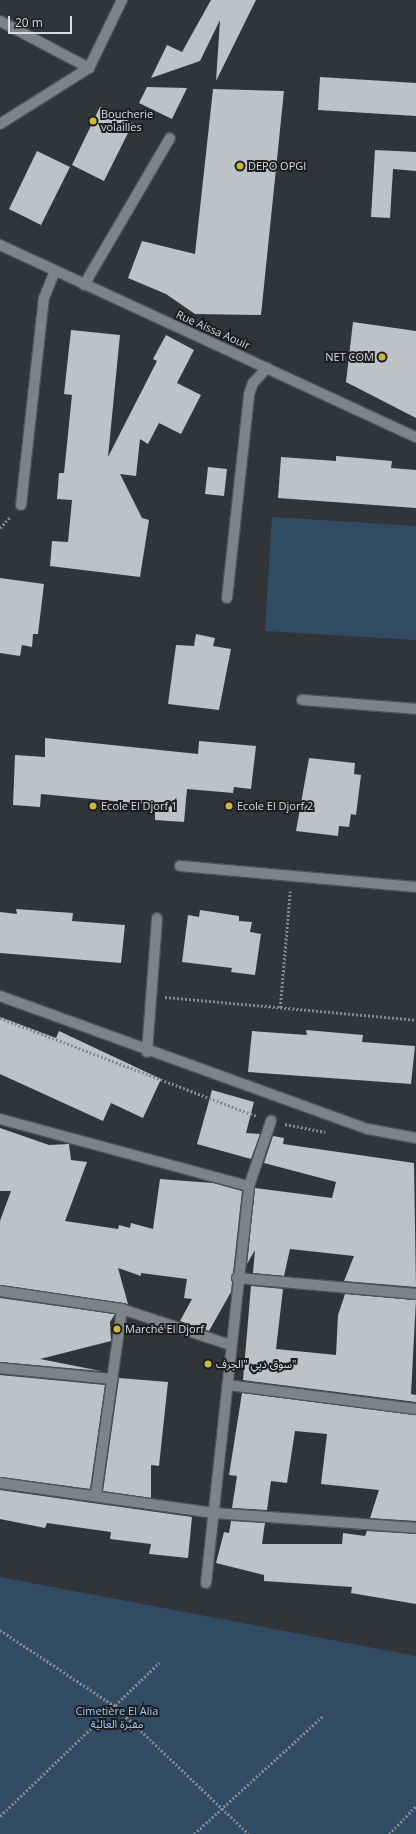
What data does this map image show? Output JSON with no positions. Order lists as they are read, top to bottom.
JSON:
{
  "streets": {
    "street": ["Rue Aissa Aouir"]
  },
  "parks": ["Cimetière El Alia مقبرة العالية"],
  "places": [
    "Boucherie volailles",
    "DEPO OPGI",
    "NET COM",
    "Ecole El Djorf 1",
    "Ecole El Djorf 2",
    "Marché El Djorf",
    "سوق دبي \"الجرف\""
  ],
  "scale_bar": "20 m"
}
